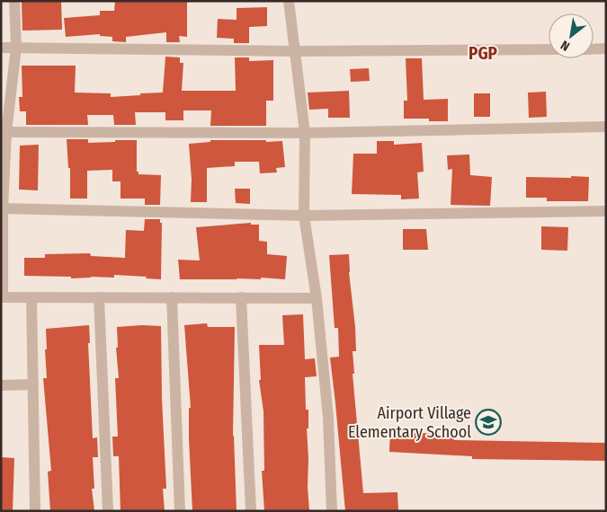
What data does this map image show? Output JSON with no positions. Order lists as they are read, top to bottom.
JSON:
{
  "districts": ["PGP"],
  "places": {
    "school or university": ["Airport Village Elementary School"]
  },
  "north": "bottom left"
}
